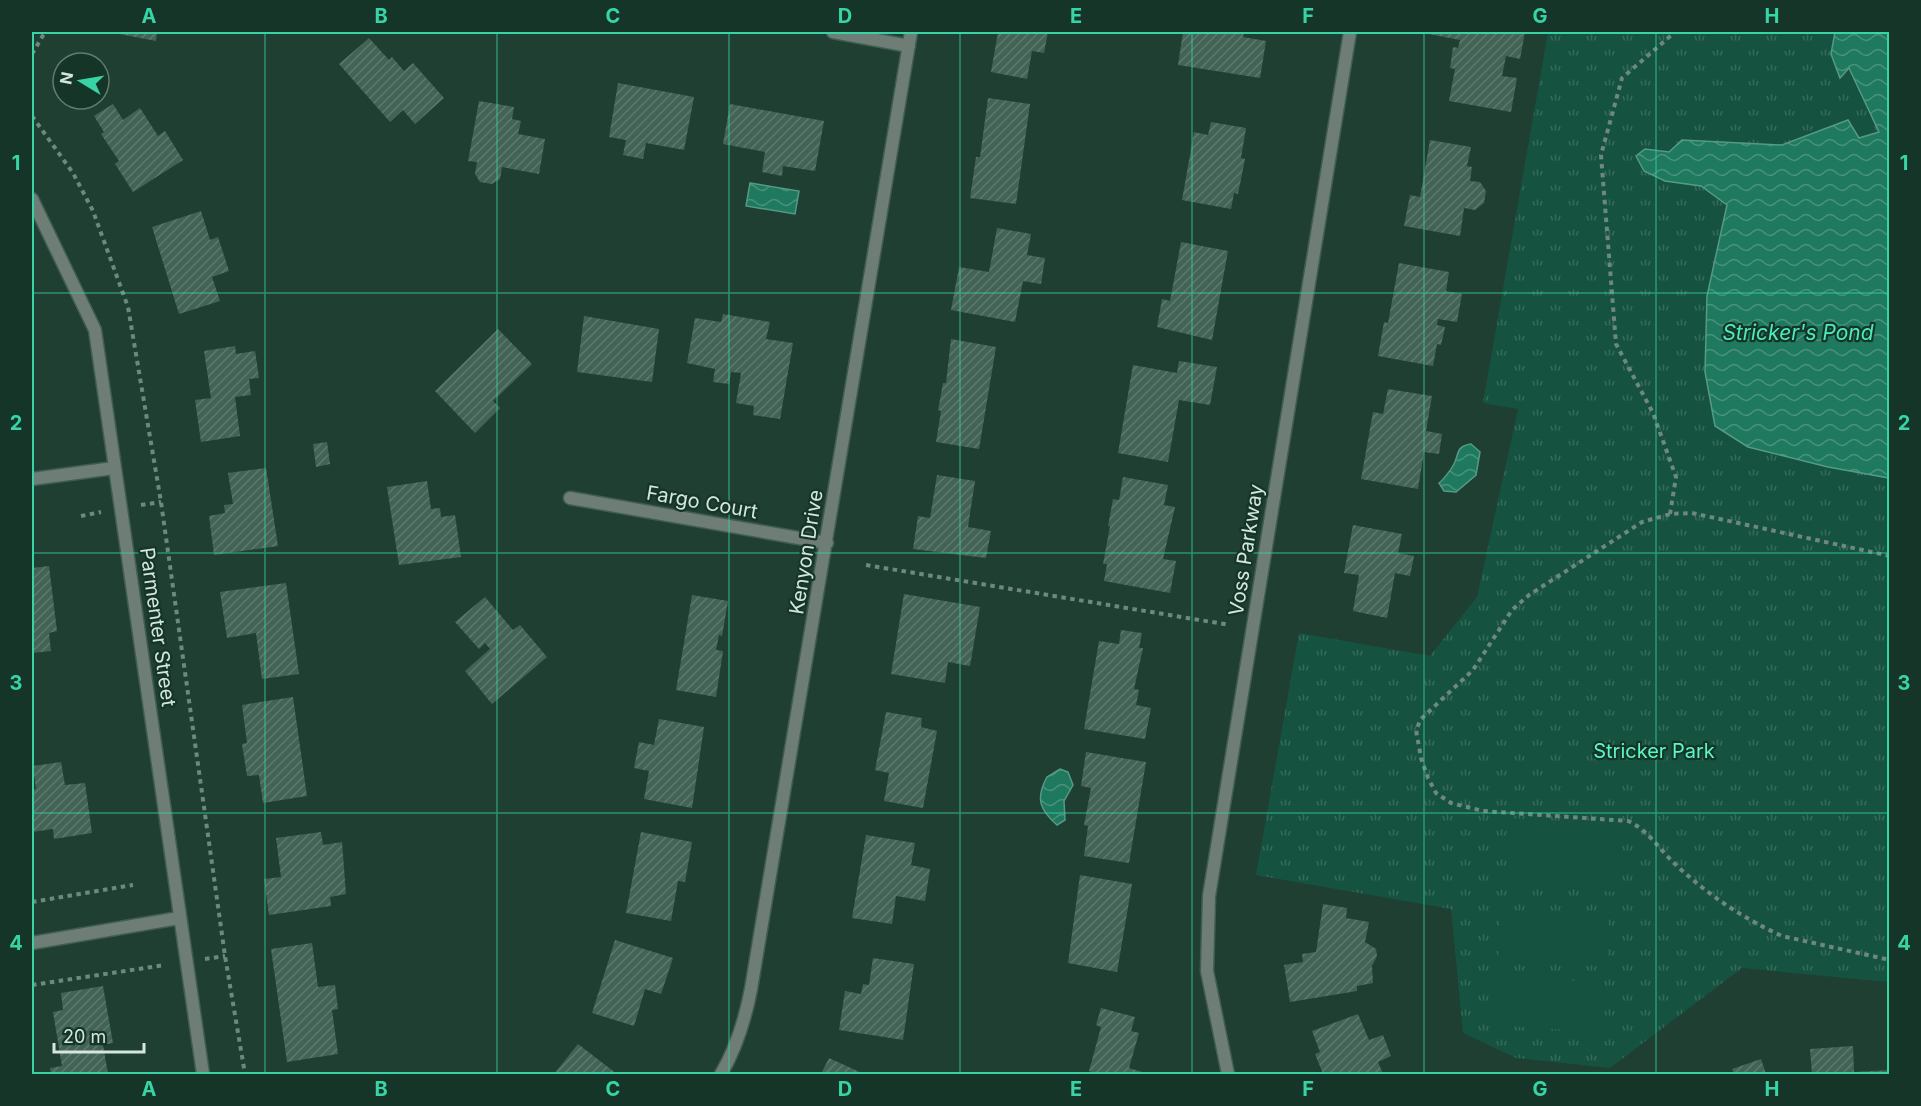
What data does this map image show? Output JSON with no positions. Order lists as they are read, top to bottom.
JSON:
{
  "streets": {
    "street": [
      "Fargo Court",
      "Voss Parkway",
      "Kenyon Drive",
      "Parmenter Street"
    ]
  },
  "crossings": [
    ["Fargo Court", "Kenyon Drive"]
  ],
  "water": ["Stricker's Pond"],
  "parks": ["Stricker Park"],
  "scale_bar": "20 m",
  "north": "left",
  "grid": {
    "columns": [
      "A",
      "B",
      "C",
      "D",
      "E",
      "F",
      "G",
      "H"
    ],
    "rows": [
      "1",
      "2",
      "3",
      "4"
    ]
  }
}
